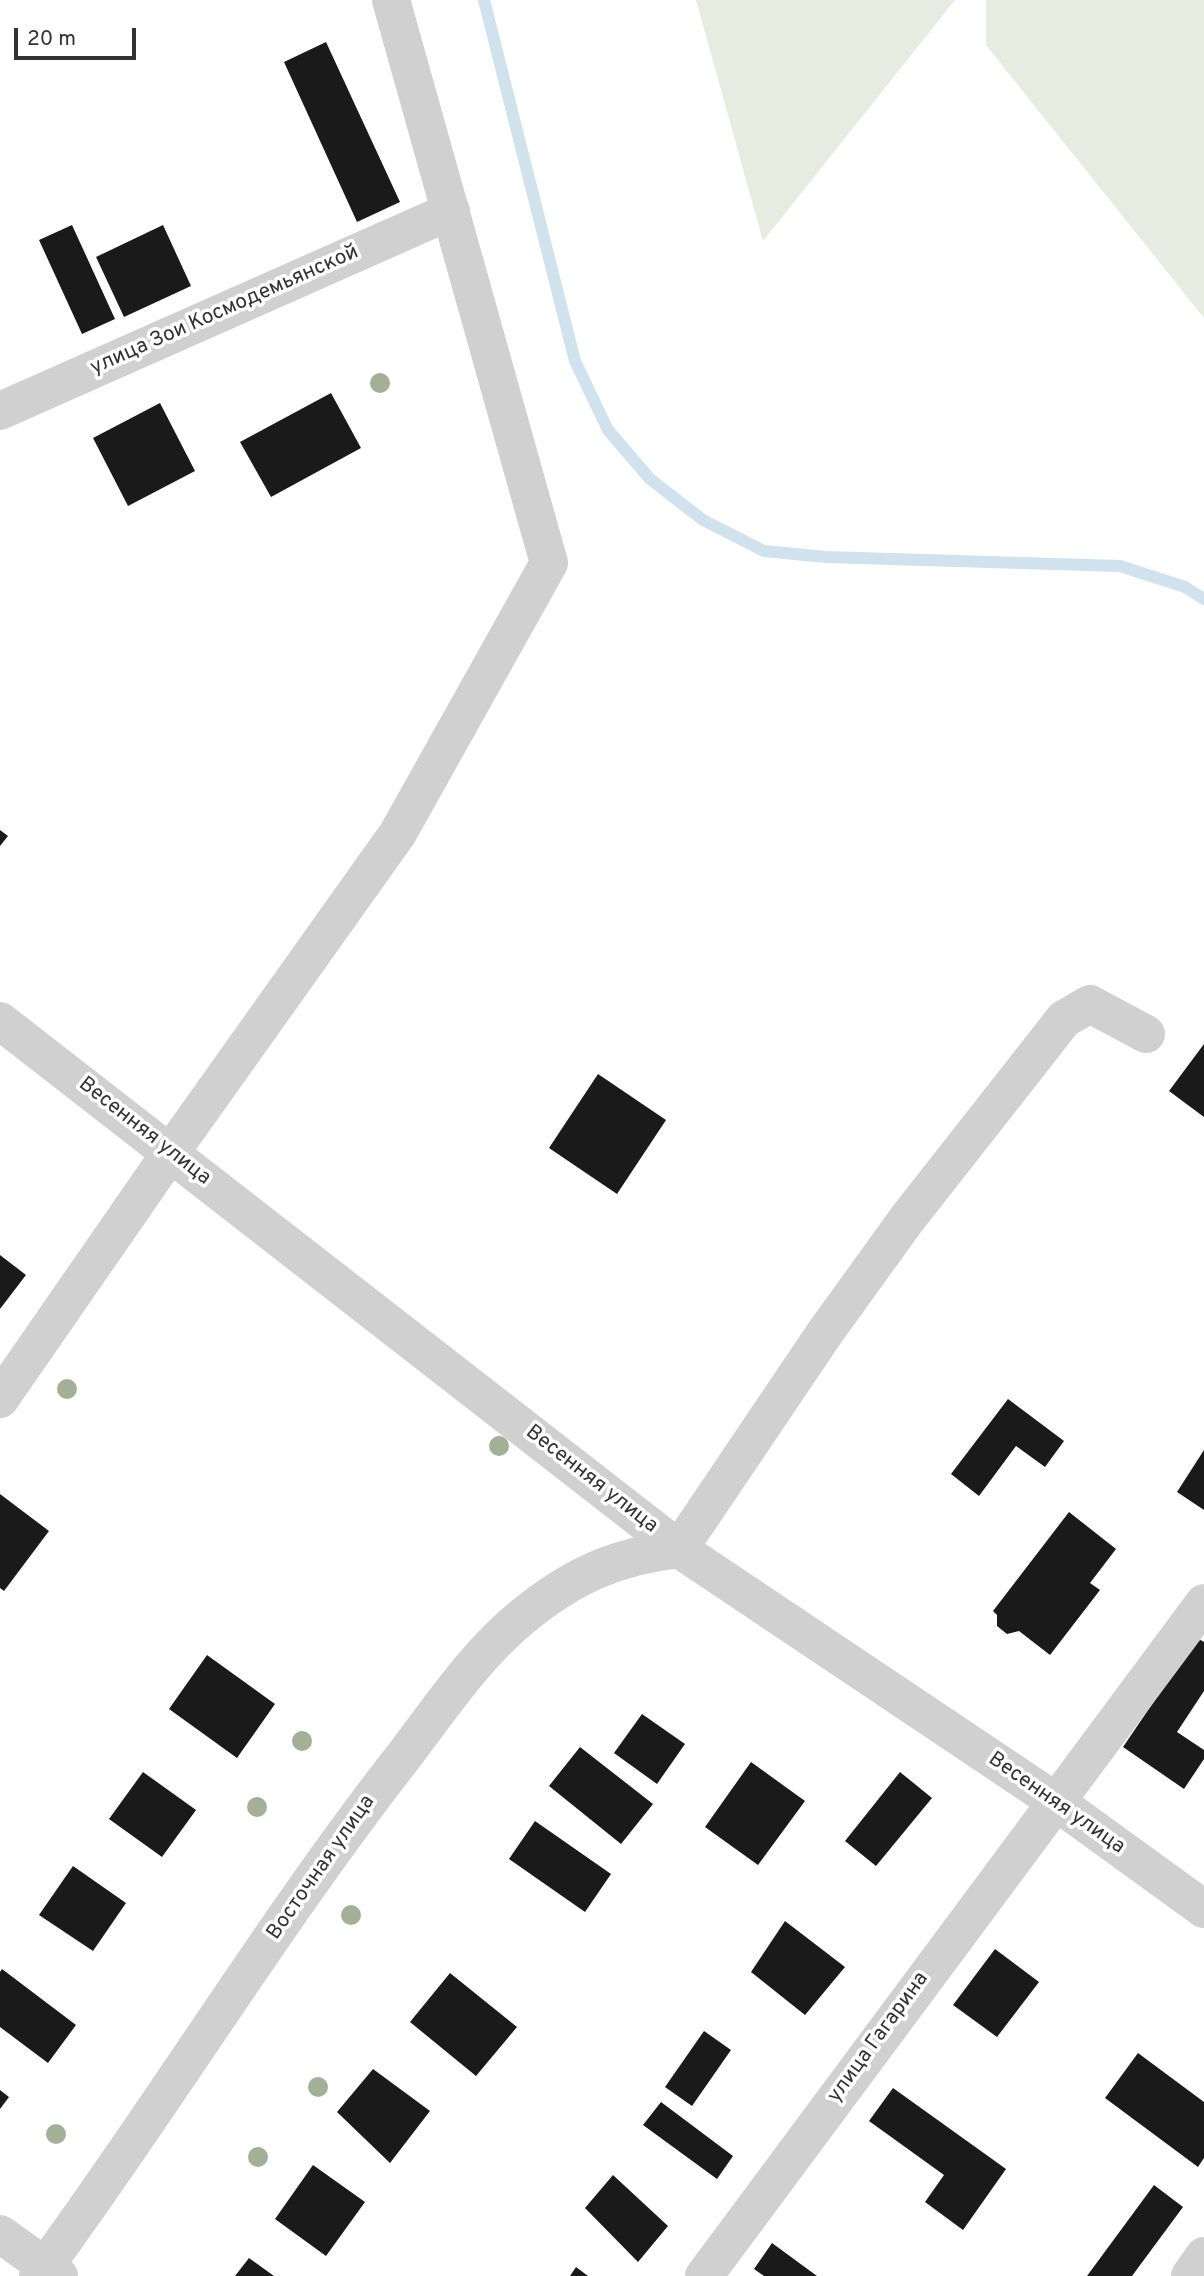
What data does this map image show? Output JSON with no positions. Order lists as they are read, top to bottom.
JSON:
{
  "streets": {
    "street": [
      "улица Зои Космодемьянской",
      "Весенняя улица",
      "Восточная улица",
      "улица Гагарина"
    ]
  },
  "crossings": [
    ["Весенняя улица", "Восточная улица"],
    ["Весенняя улица", "улица Гагарина"]
  ],
  "scale_bar": "20 m"
}
